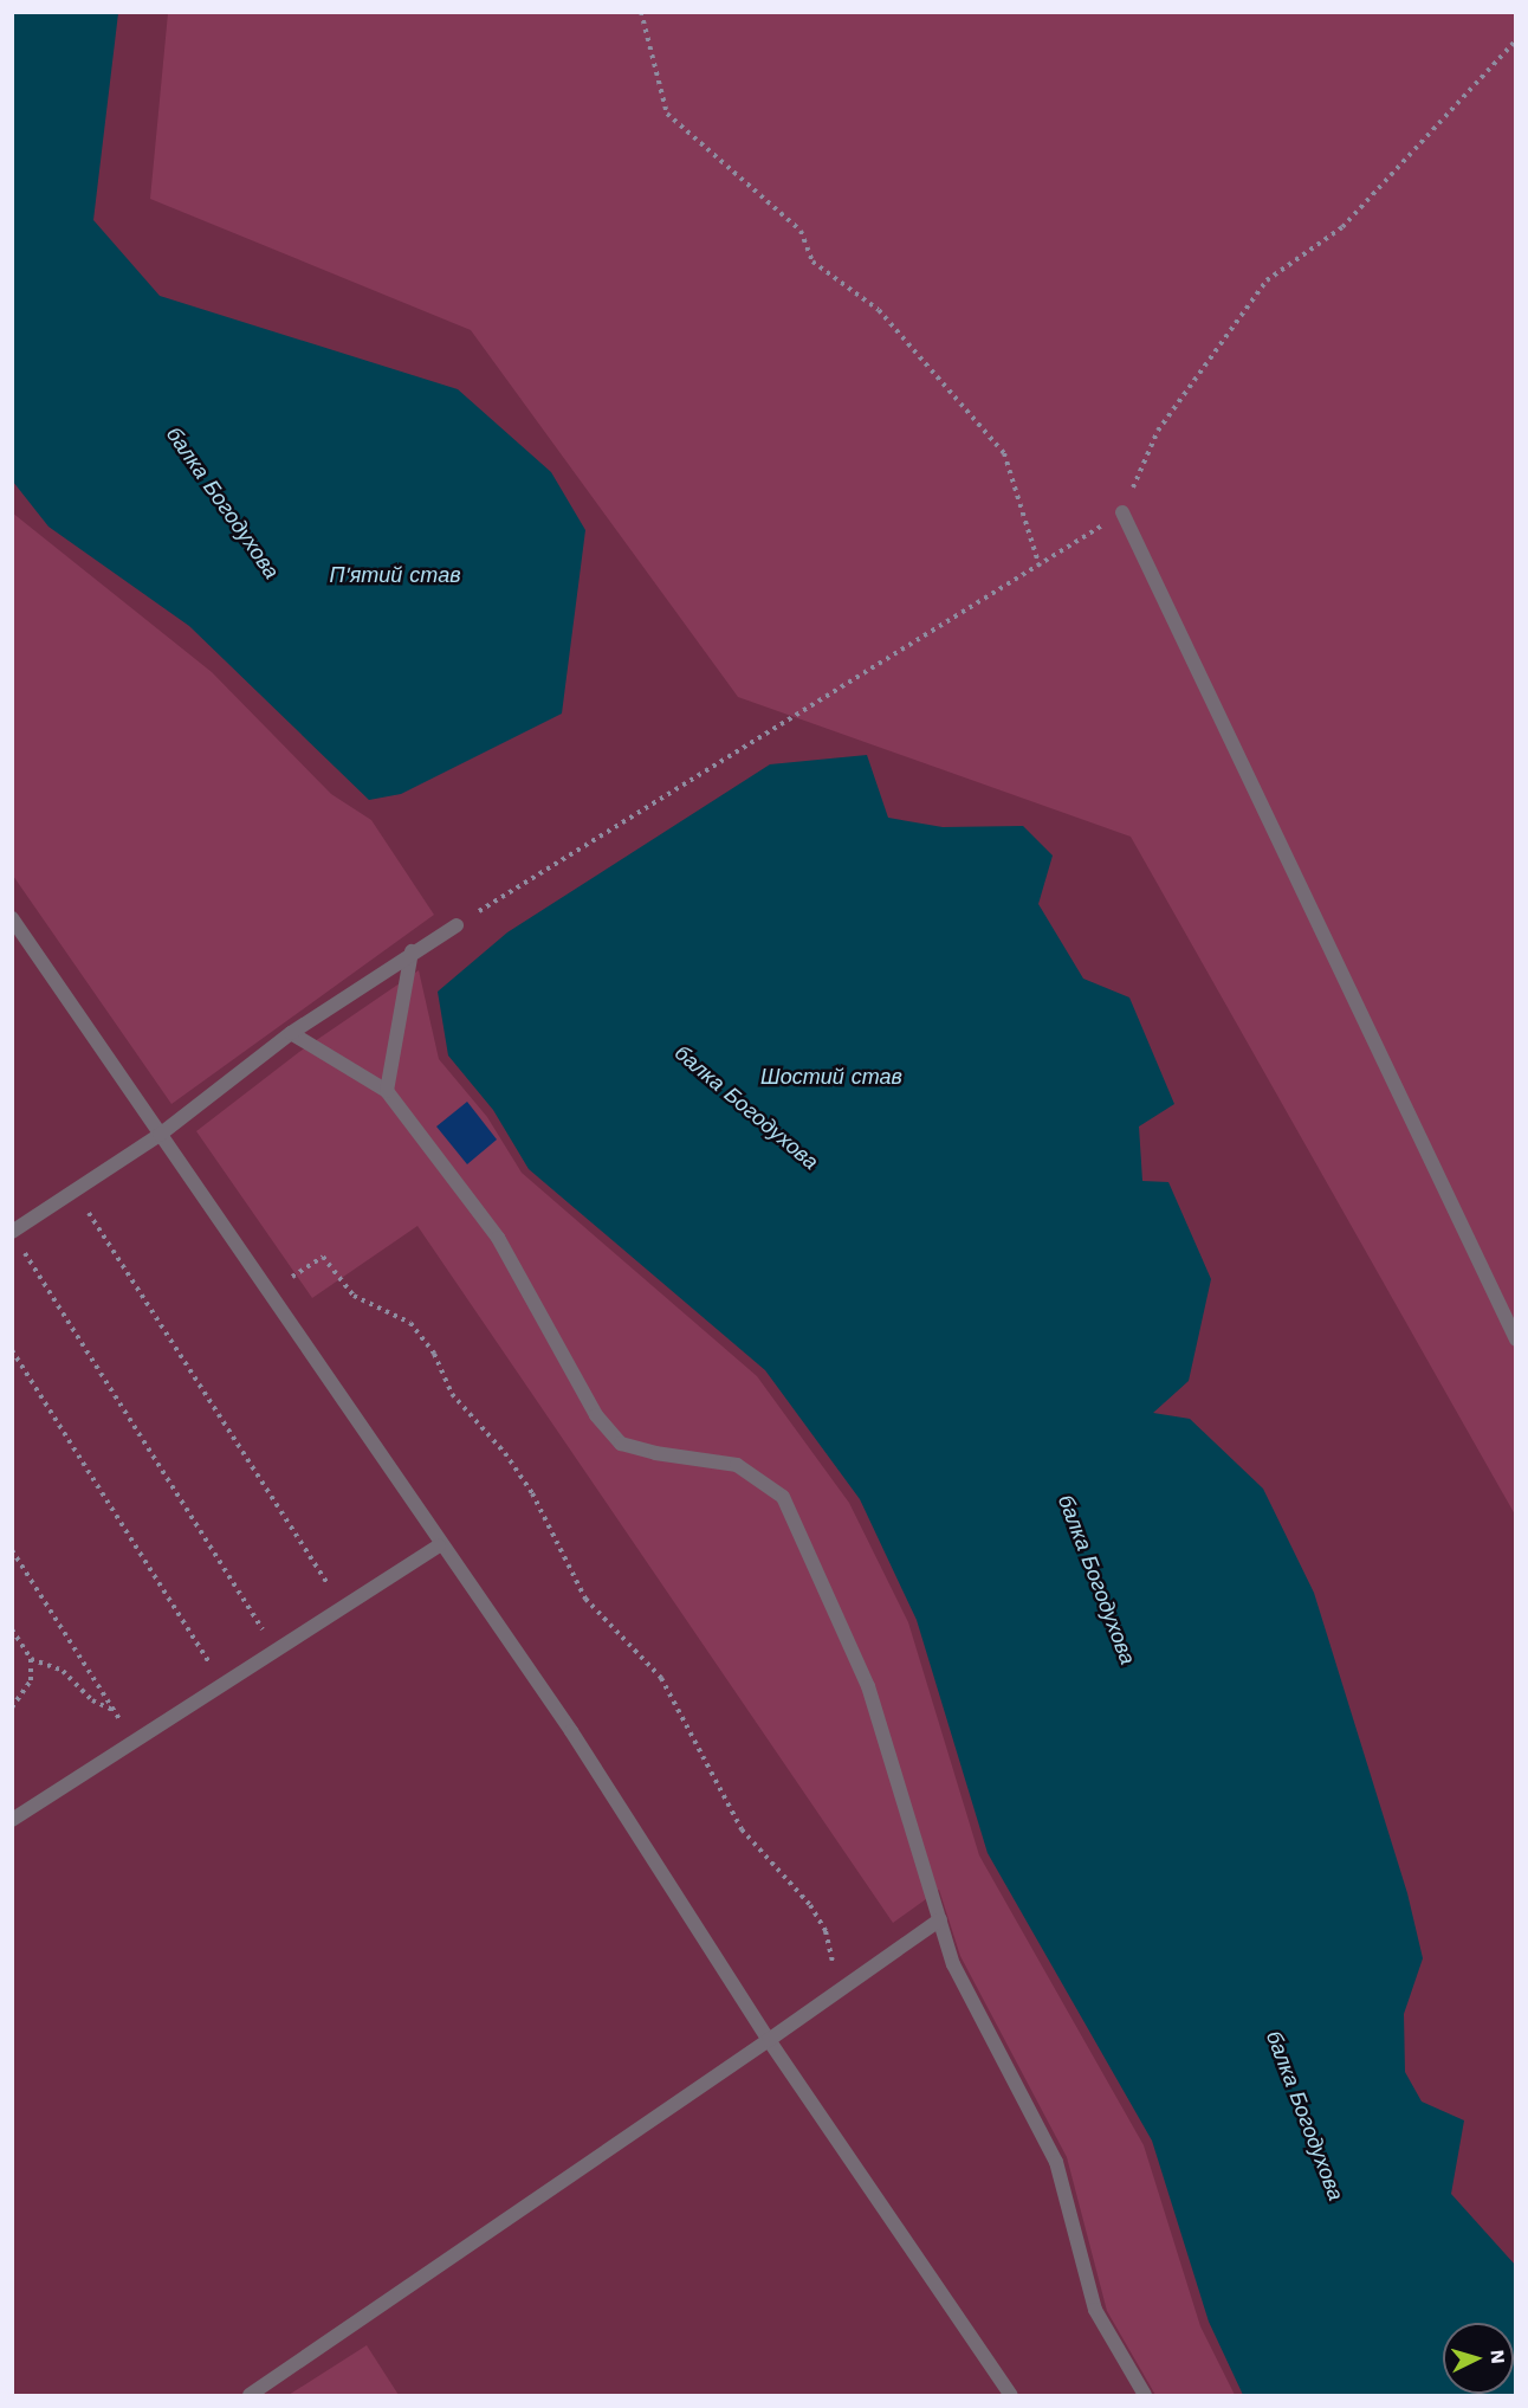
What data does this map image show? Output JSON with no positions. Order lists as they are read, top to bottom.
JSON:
{
  "water": ["балка Богодухова", "П'ятий став", "Шостий став"],
  "north": "right"
}
